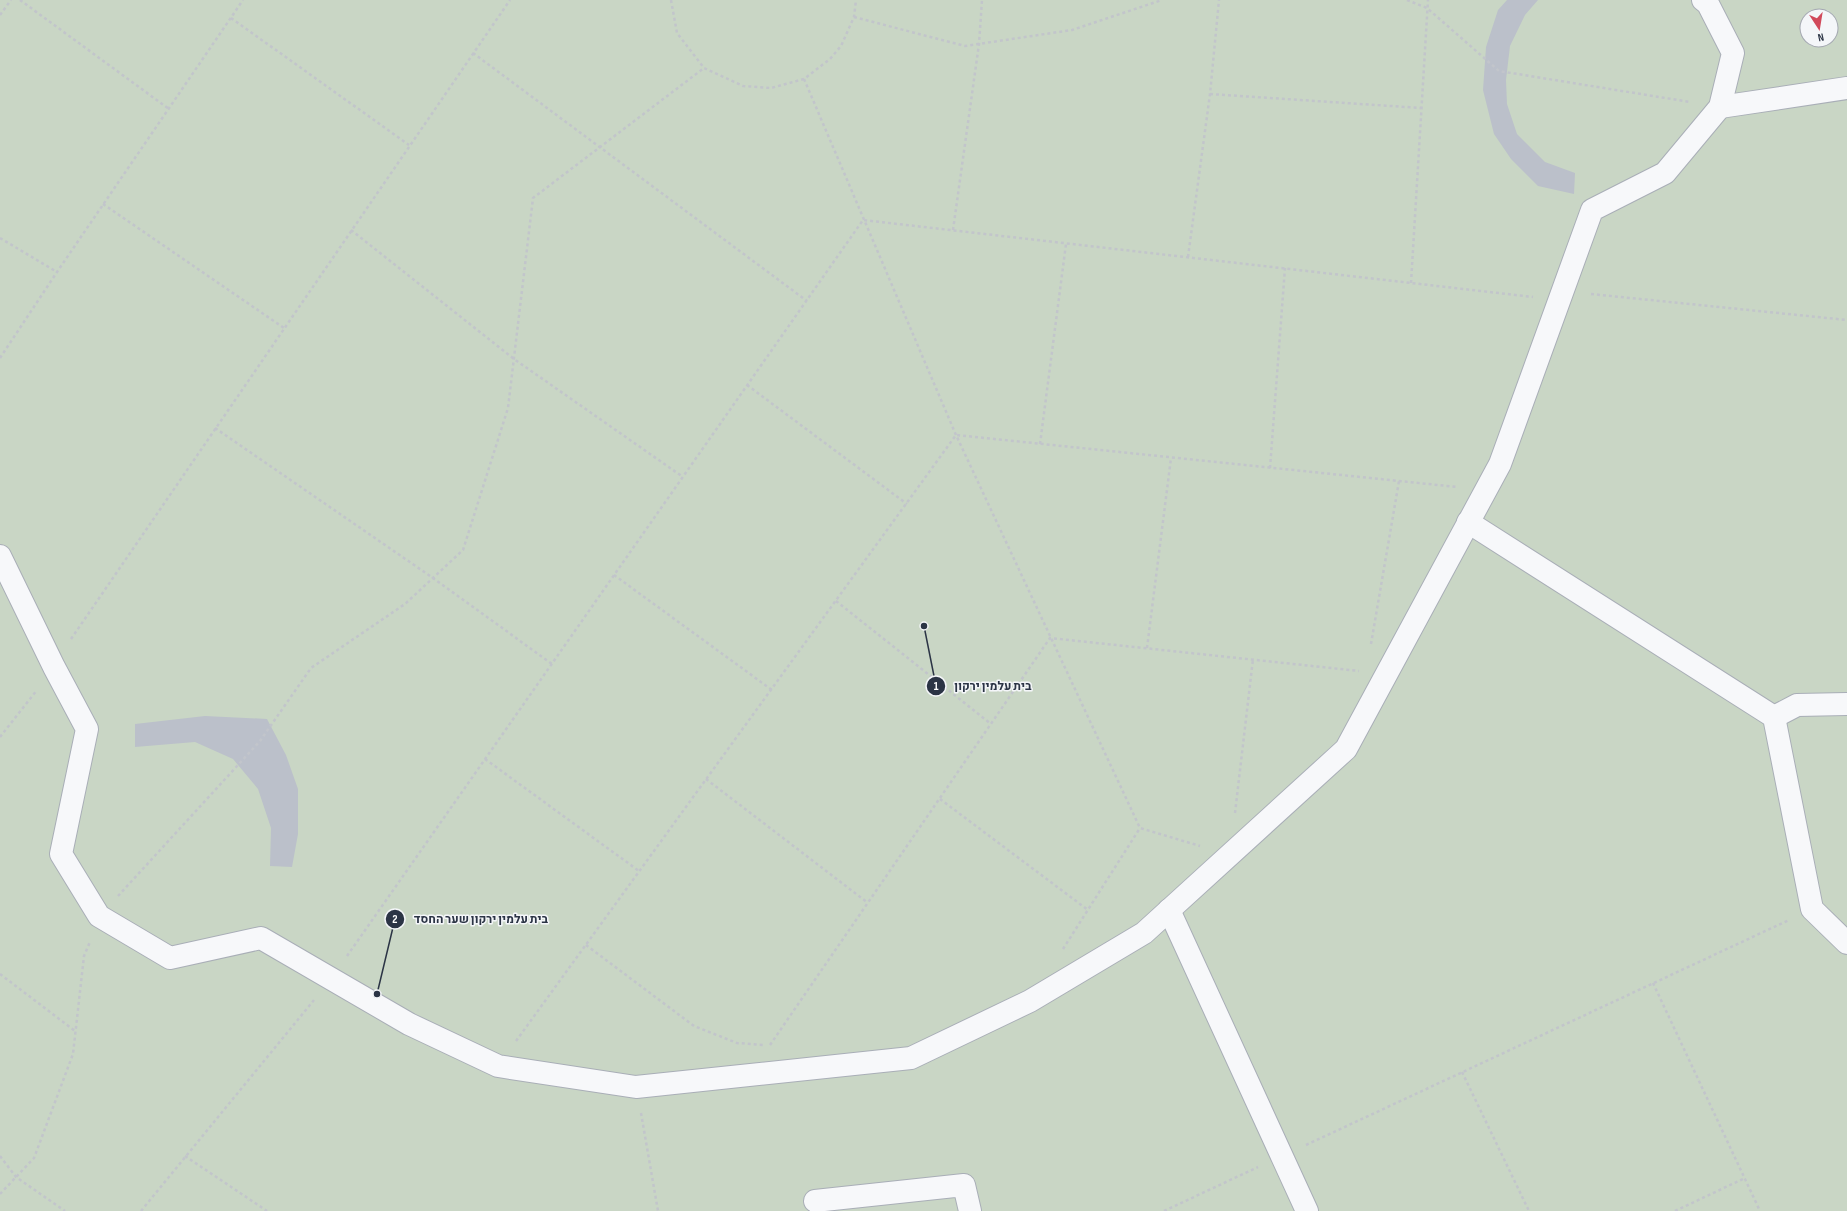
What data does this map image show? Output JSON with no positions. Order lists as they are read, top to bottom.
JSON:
{
  "places": ["בית עלמין ירקון", "בית עלמין ירקון שער החסד"],
  "north": "bottom"
}
